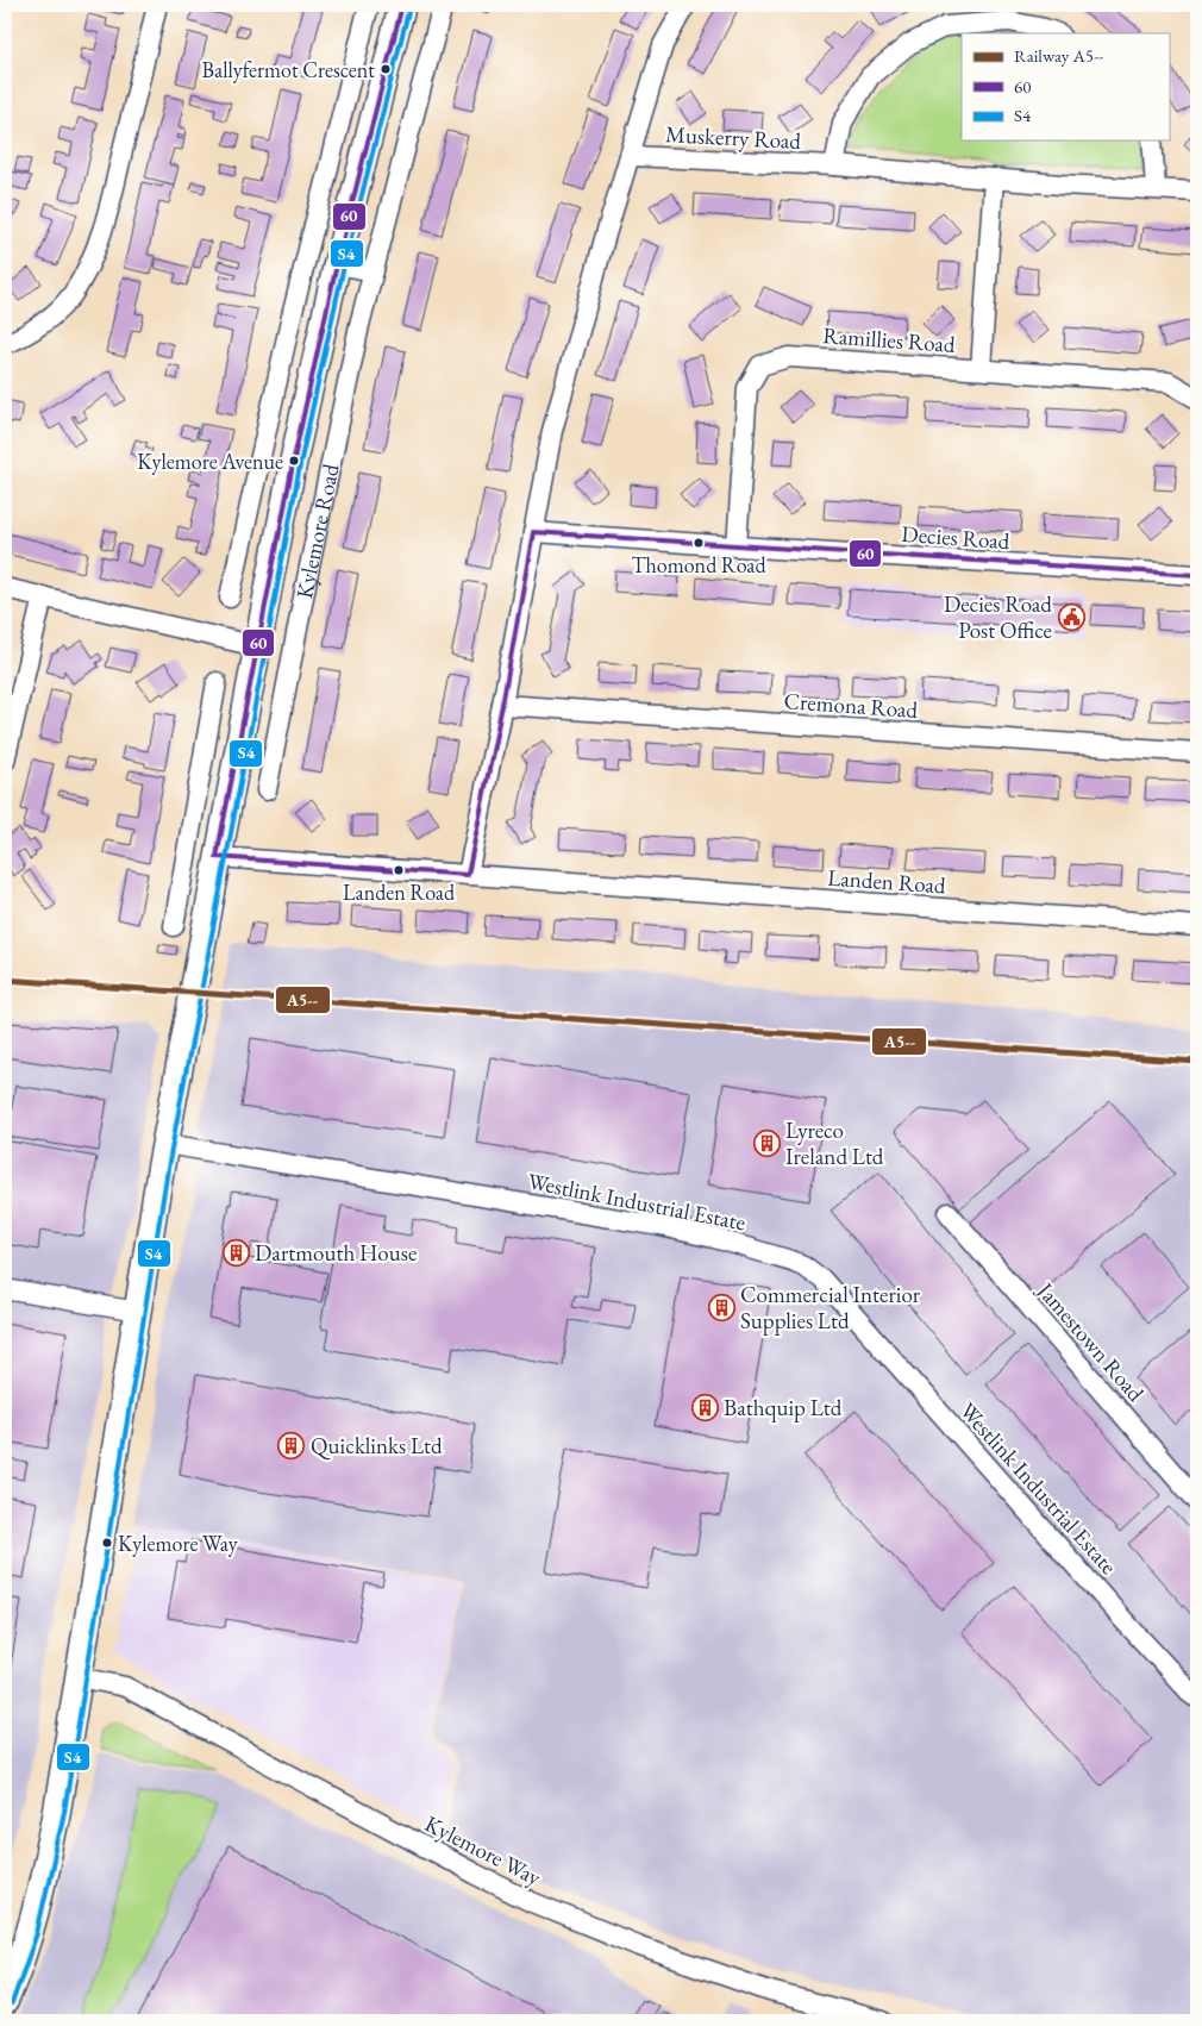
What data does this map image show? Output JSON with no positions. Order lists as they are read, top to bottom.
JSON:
{
  "streets": {
    "main road": ["Kylemore Road"],
    "street": [
      "Muskerry Road",
      "Ramillies Road",
      "Decies Road",
      "Cremona Road",
      "Landen Road",
      "Westlink Industrial Estate",
      "Jamestown Road",
      "Kylemore Way"
    ]
  },
  "crossings": [
    ["Ramillies Road", "Decies Road"],
    ["Kylemore Road", "Landen Road"],
    ["Kylemore Road", "Westlink Industrial Estate"],
    ["Kylemore Road", "Kylemore Way"]
  ],
  "places": {
    "other": [
      "Ballyfermot Crescent",
      "Kylemore Avenue",
      "Thomond Road",
      "Landen Road",
      "Kylemore Way"
    ],
    "public building": ["Decies Road Post Office"],
    "building": [
      "Lyreco Ireland Ltd",
      "Dartmouth House",
      "Commercial Interior Supplies Ltd",
      "Bathquip Ltd",
      "Quicklinks Ltd"
    ]
  },
  "lines": ["transit line 60", "transit line S4", "rail line A5--"],
  "legend": ["Railway A5--", "60", "S4"]
}
